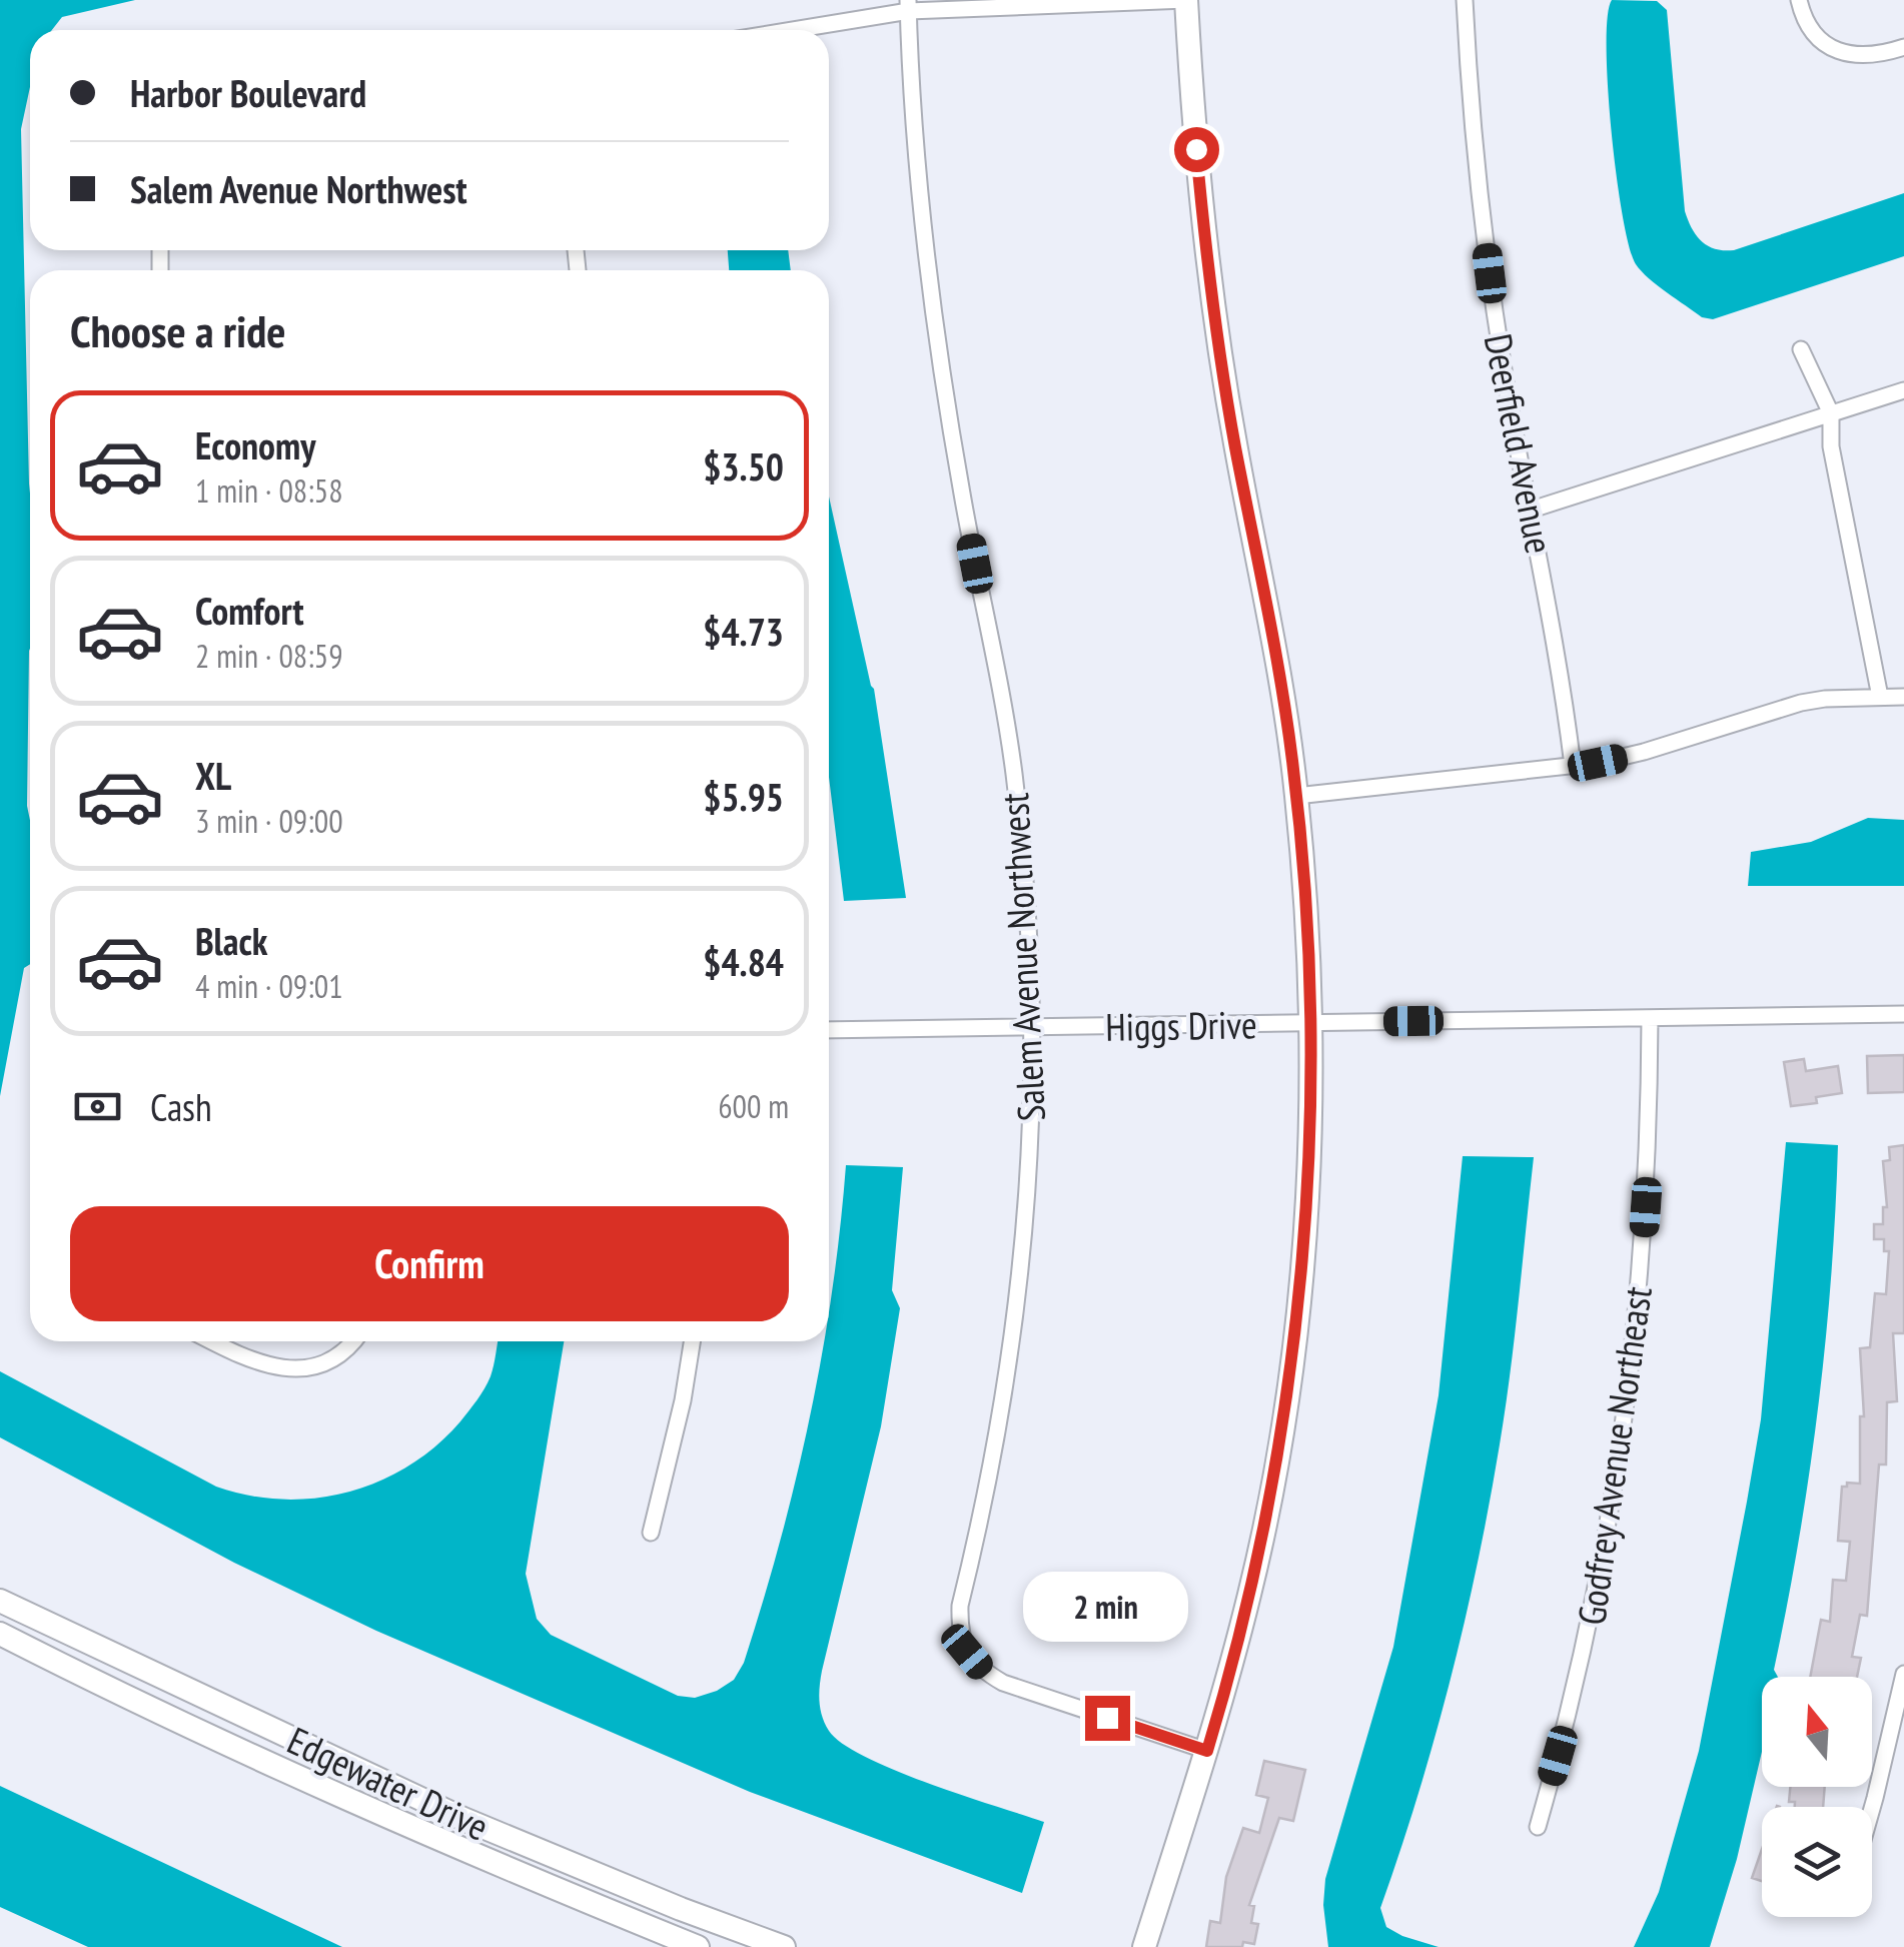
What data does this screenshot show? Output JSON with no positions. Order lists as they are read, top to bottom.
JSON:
{
  "streets": {
    "street": [
      "Deerfield Avenue",
      "Salem Avenue Northwest",
      "Higgs Drive",
      "Godfrey Avenue Northeast",
      "Edgewater Drive"
    ]
  },
  "crossings": [
    ["Salem Avenue Northwest", "Higgs Drive"],
    ["Higgs Drive", "Godfrey Avenue Northeast"]
  ],
  "north": "top",
  "page": {
    "banner": ["Harbor Boulevard", "Salem Avenue Northwest"],
    "heading": "Choose a ride",
    "list": [
      {
        "name": "Economy",
        "note": "1 min · 08:58",
        "value": "$3.50"
      },
      {
        "name": "Comfort",
        "note": "2 min · 08:59",
        "value": "$4.73"
      },
      {
        "name": "XL",
        "note": "3 min · 09:00",
        "value": "$5.95"
      },
      {
        "name": "Black",
        "note": "4 min · 09:01",
        "value": "$4.84"
      }
    ],
    "pay": ["Cash", "600 m"],
    "buttons": "Confirm",
    "bubble": "2 min"
  }
}
